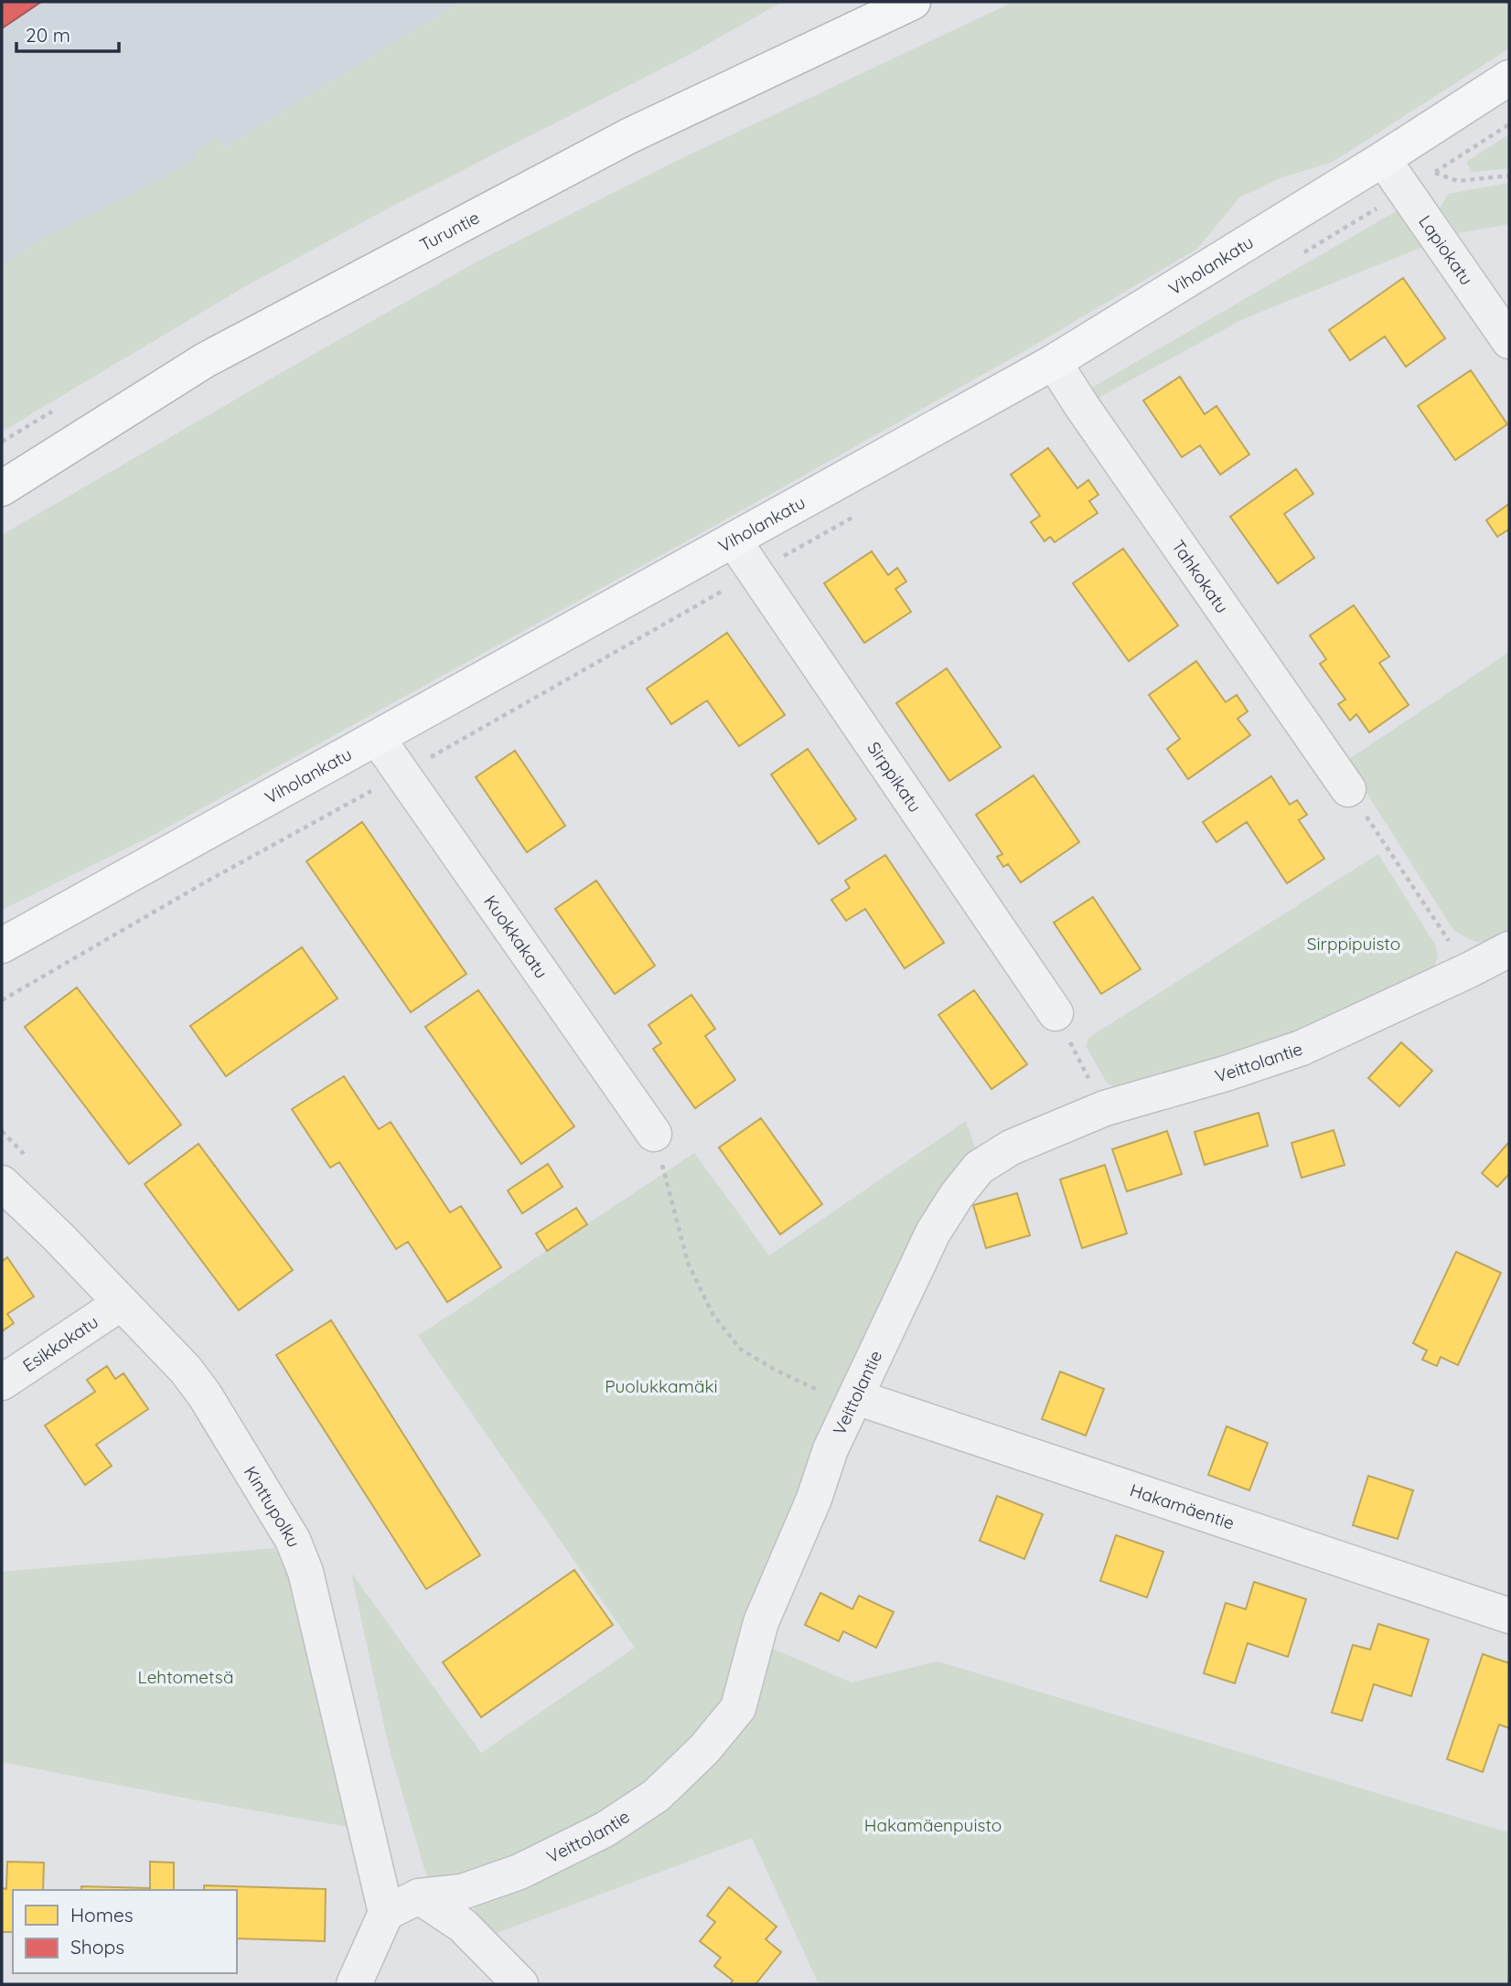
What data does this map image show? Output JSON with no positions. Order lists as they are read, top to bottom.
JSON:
{
  "streets": {
    "main road": ["Turuntie", "Viholankatu"],
    "street": [
      "Lapiokatu",
      "Tahkokatu",
      "Sirppikatu",
      "Kuokkakatu",
      "Veittolantie",
      "Esikkokatu",
      "Kinttupolku",
      "Hakamäentie"
    ]
  },
  "crossings": [
    ["Lapiokatu", "Viholankatu"],
    ["Viholankatu", "Tahkokatu"],
    ["Viholankatu", "Sirppikatu"],
    ["Viholankatu", "Kuokkakatu"],
    ["Veittolantie", "Kinttupolku"],
    ["Veittolantie", "Hakamäentie"],
    ["Esikkokatu", "Kinttupolku"]
  ],
  "parks": [
    "Sirppipuisto",
    "Puolukkamäki",
    "Lehtometsä",
    "Hakamäenpuisto"
  ],
  "legend": ["Homes", "Shops"],
  "scale_bar": "20 m"
}
